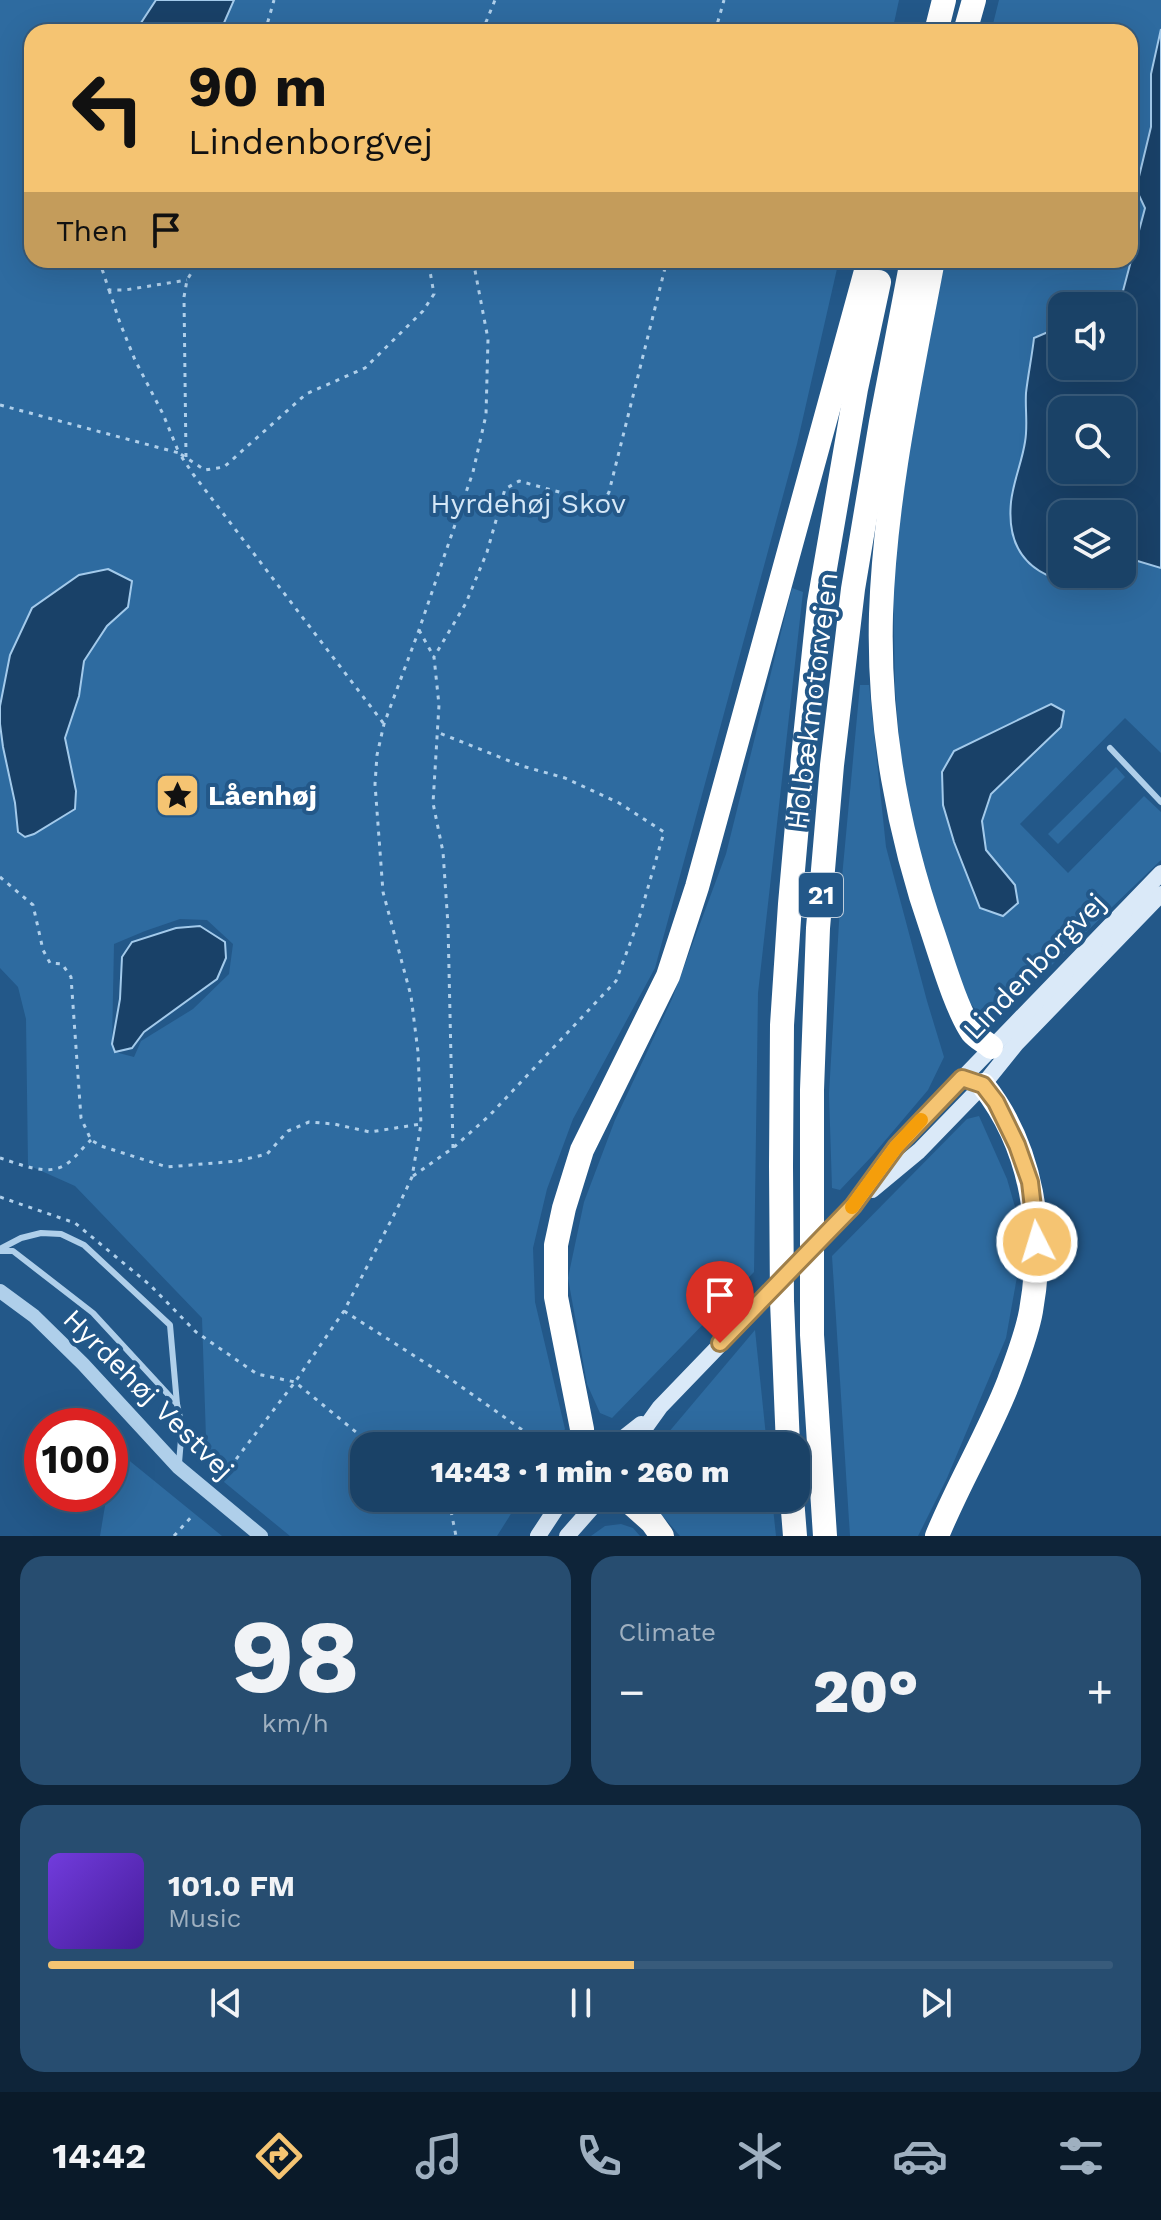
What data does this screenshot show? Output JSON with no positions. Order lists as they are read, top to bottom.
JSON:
{
  "streets": {
    "highway": ["Holbækmotorvejen", "21"],
    "main road": ["Lindenborgvej"],
    "street": ["Hyrdehøj Vestvej"]
  },
  "parks": ["Hyrdehøj Skov"],
  "places": {
    "place": ["Låenhøj"]
  },
  "page": {
    "turn": ["90 m", "Lindenborgvej"],
    "then": "Then",
    "limit": "100",
    "trip": "14:43 · 1 min · 260 m",
    "tile": [
      ["98", "km/h"],
      "Climate"
    ],
    "heat": ["−", "20°", "+"],
    "song": ["101.0 FM", "Music"],
    "tabs": "14:42"
  }
}
